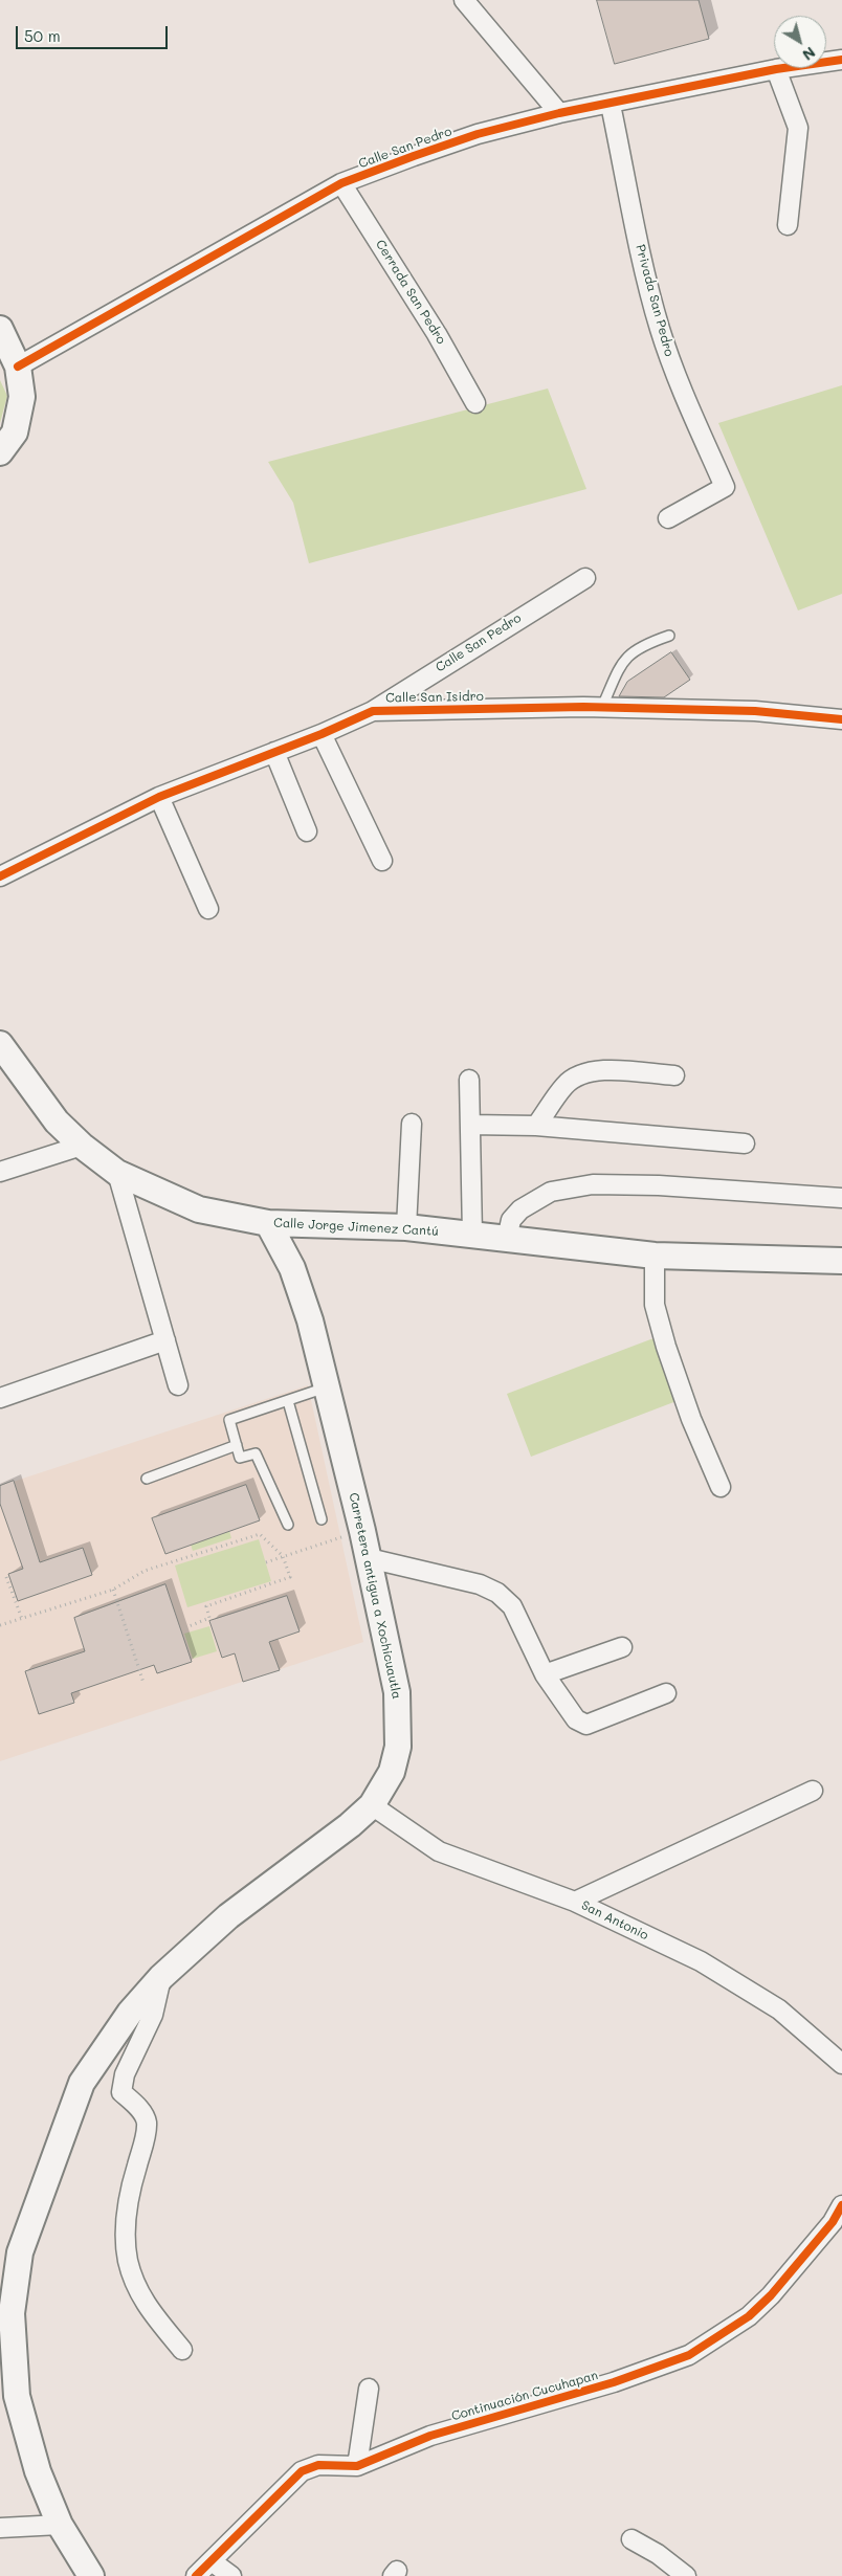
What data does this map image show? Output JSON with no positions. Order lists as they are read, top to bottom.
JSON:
{
  "streets": {
    "main road": ["Calle Jorge Jimenez Cantú", "Carretera antigua a Xochicuautla"],
    "street": [
      "Calle San Pedro",
      "Cerrada San Pedro",
      "Privada San Pedro",
      "Calle San Isidro",
      "San Antonio",
      "Continuación Cucuhapan"
    ]
  },
  "crossings": [
    ["Calle San Pedro", "Cerrada San Pedro"],
    ["Calle San Pedro", "Privada San Pedro"],
    ["Calle San Pedro", "Calle San Isidro"],
    ["Calle Jorge Jimenez Cantú", "Carretera antigua a Xochicuautla"],
    ["Carretera antigua a Xochicuautla", "San Antonio"]
  ],
  "scale_bar": "50 m",
  "north": "bottom right"
}
